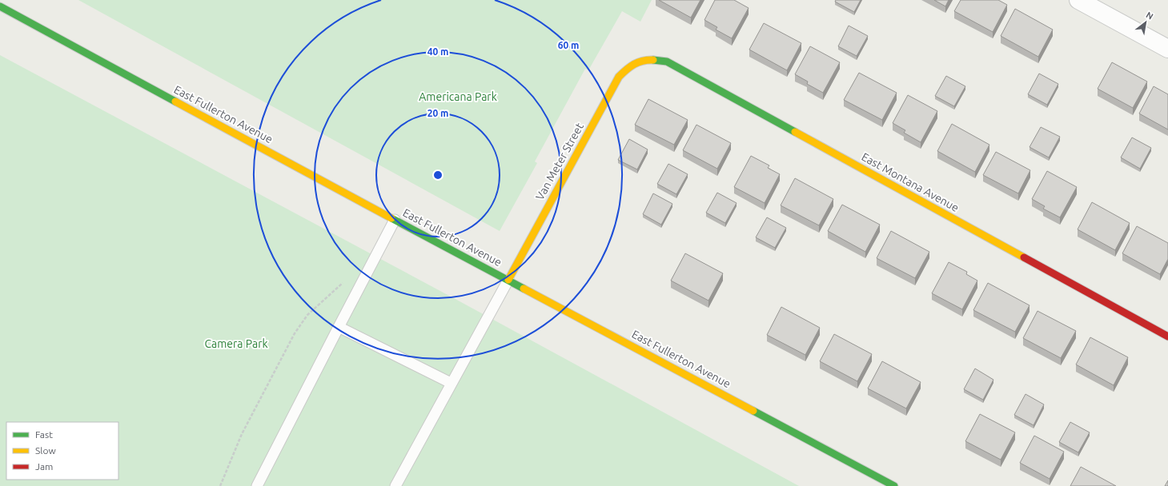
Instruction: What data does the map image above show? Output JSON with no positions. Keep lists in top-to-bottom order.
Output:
{
  "streets": {
    "street": ["East Fullerton Avenue", "Van Meter Street", "East Montana Avenue"]
  },
  "crossings": [
    ["East Fullerton Avenue", "Van Meter Street"],
    ["Van Meter Street", "East Montana Avenue"]
  ],
  "parks": ["Americana Park", "Camera Park"],
  "legend": ["Fast", "Slow", "Jam"],
  "north": "top right",
  "rings": ["60 m", "40 m", "20 m"]
}
